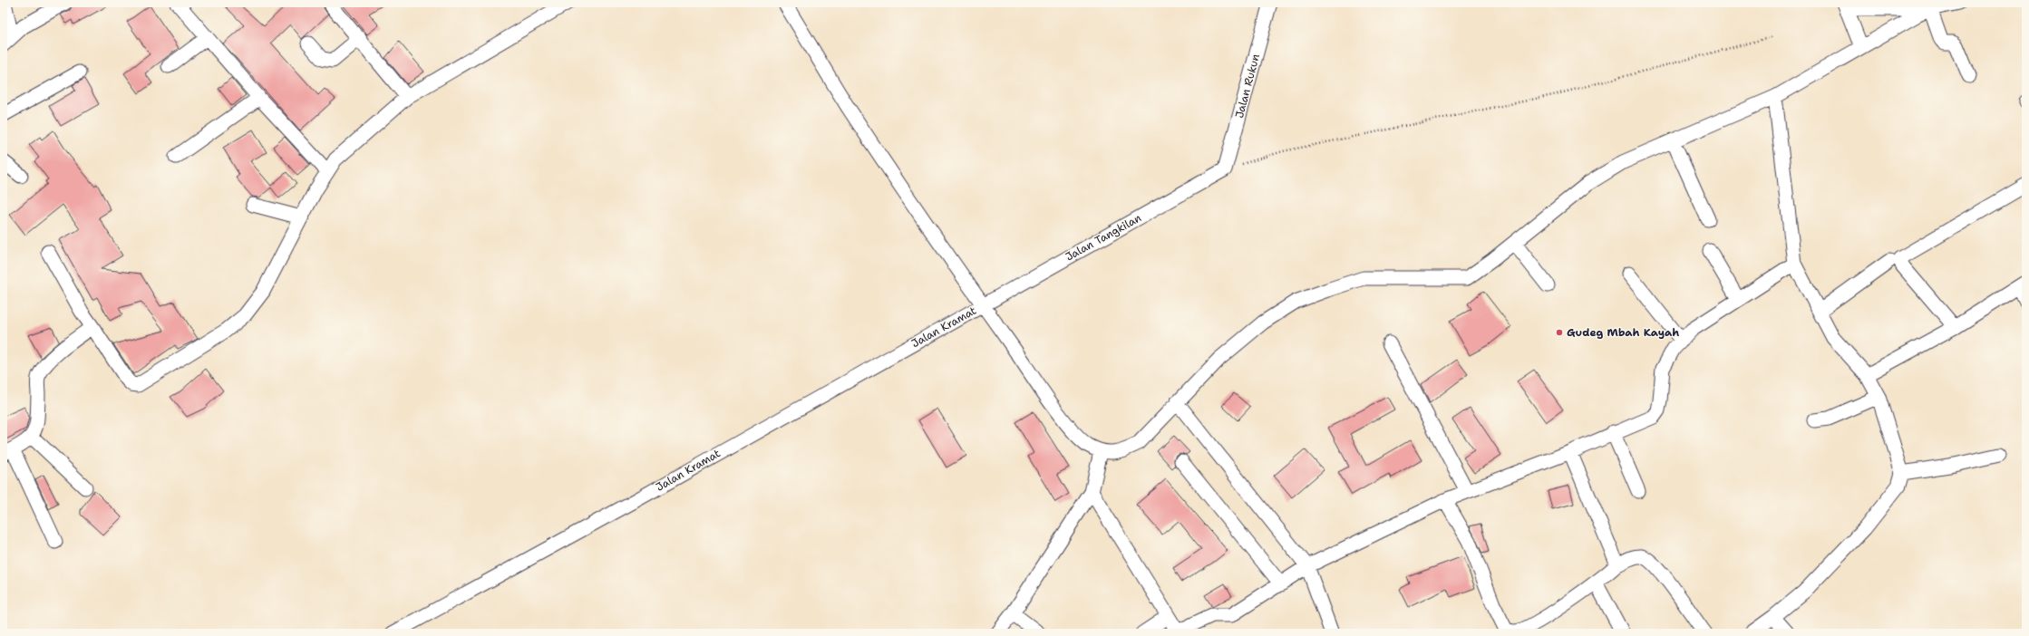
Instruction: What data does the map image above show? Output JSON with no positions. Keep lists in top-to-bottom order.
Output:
{
  "streets": {
    "street": ["Jalan Rukun", "Jalan Tangkilan", "Jalan Kramat"]
  },
  "crossings": [
    ["Jalan Rukun", "Jalan Tangkilan"],
    ["Jalan Tangkilan", "Jalan Kramat"]
  ],
  "places": ["Gudeg Mbah Kayah"]
}
